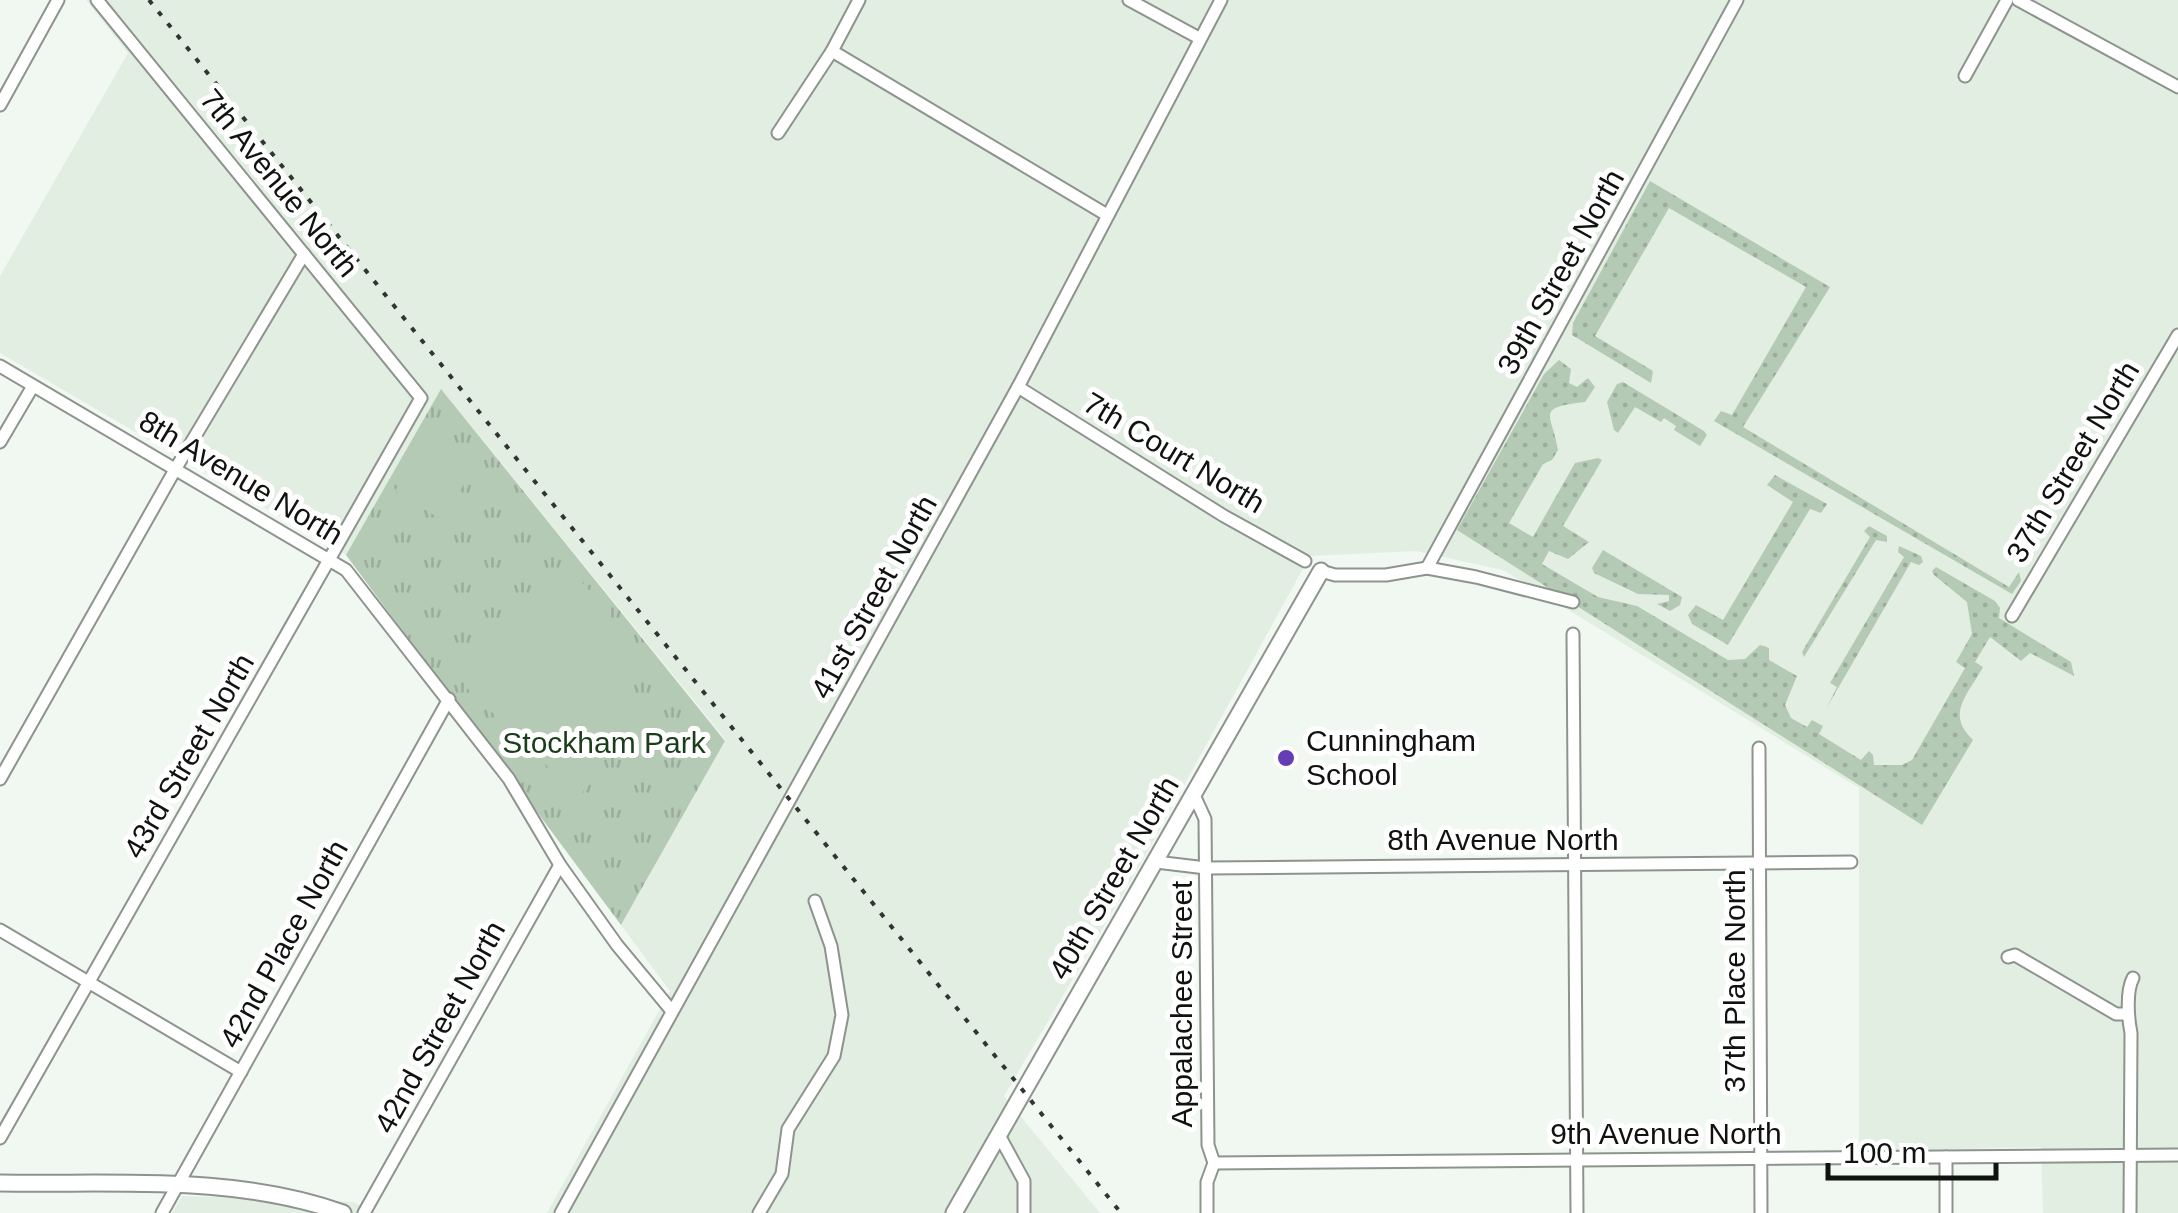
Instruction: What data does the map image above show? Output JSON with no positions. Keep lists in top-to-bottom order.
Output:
{
  "streets": {
    "street": [
      "7th Avenue North",
      "39th Street North",
      "7th Court North",
      "37th Street North",
      "8th Avenue North",
      "41st Street North",
      "43rd Street North",
      "40th Street North",
      "42nd Place North",
      "37th Place North",
      "Appalachee Street",
      "42nd Street North",
      "9th Avenue North"
    ]
  },
  "crossings": [
    ["7th Avenue North", "43rd Street North"],
    ["7th Court North", "41st Street North"],
    ["8th Avenue North", "41st Street North"],
    ["8th Avenue North", "43rd Street North"],
    ["8th Avenue North", "40th Street North"],
    ["8th Avenue North", "42nd Place North"],
    ["8th Avenue North", "37th Place North"],
    ["8th Avenue North", "Appalachee Street"],
    ["8th Avenue North", "42nd Street North"],
    ["40th Street North", "Appalachee Street"],
    ["37th Place North", "9th Avenue North"],
    ["Appalachee Street", "9th Avenue North"]
  ],
  "parks": ["Stockham Park"],
  "places": ["Cunningham School"],
  "scale_bar": "100 m"
}
